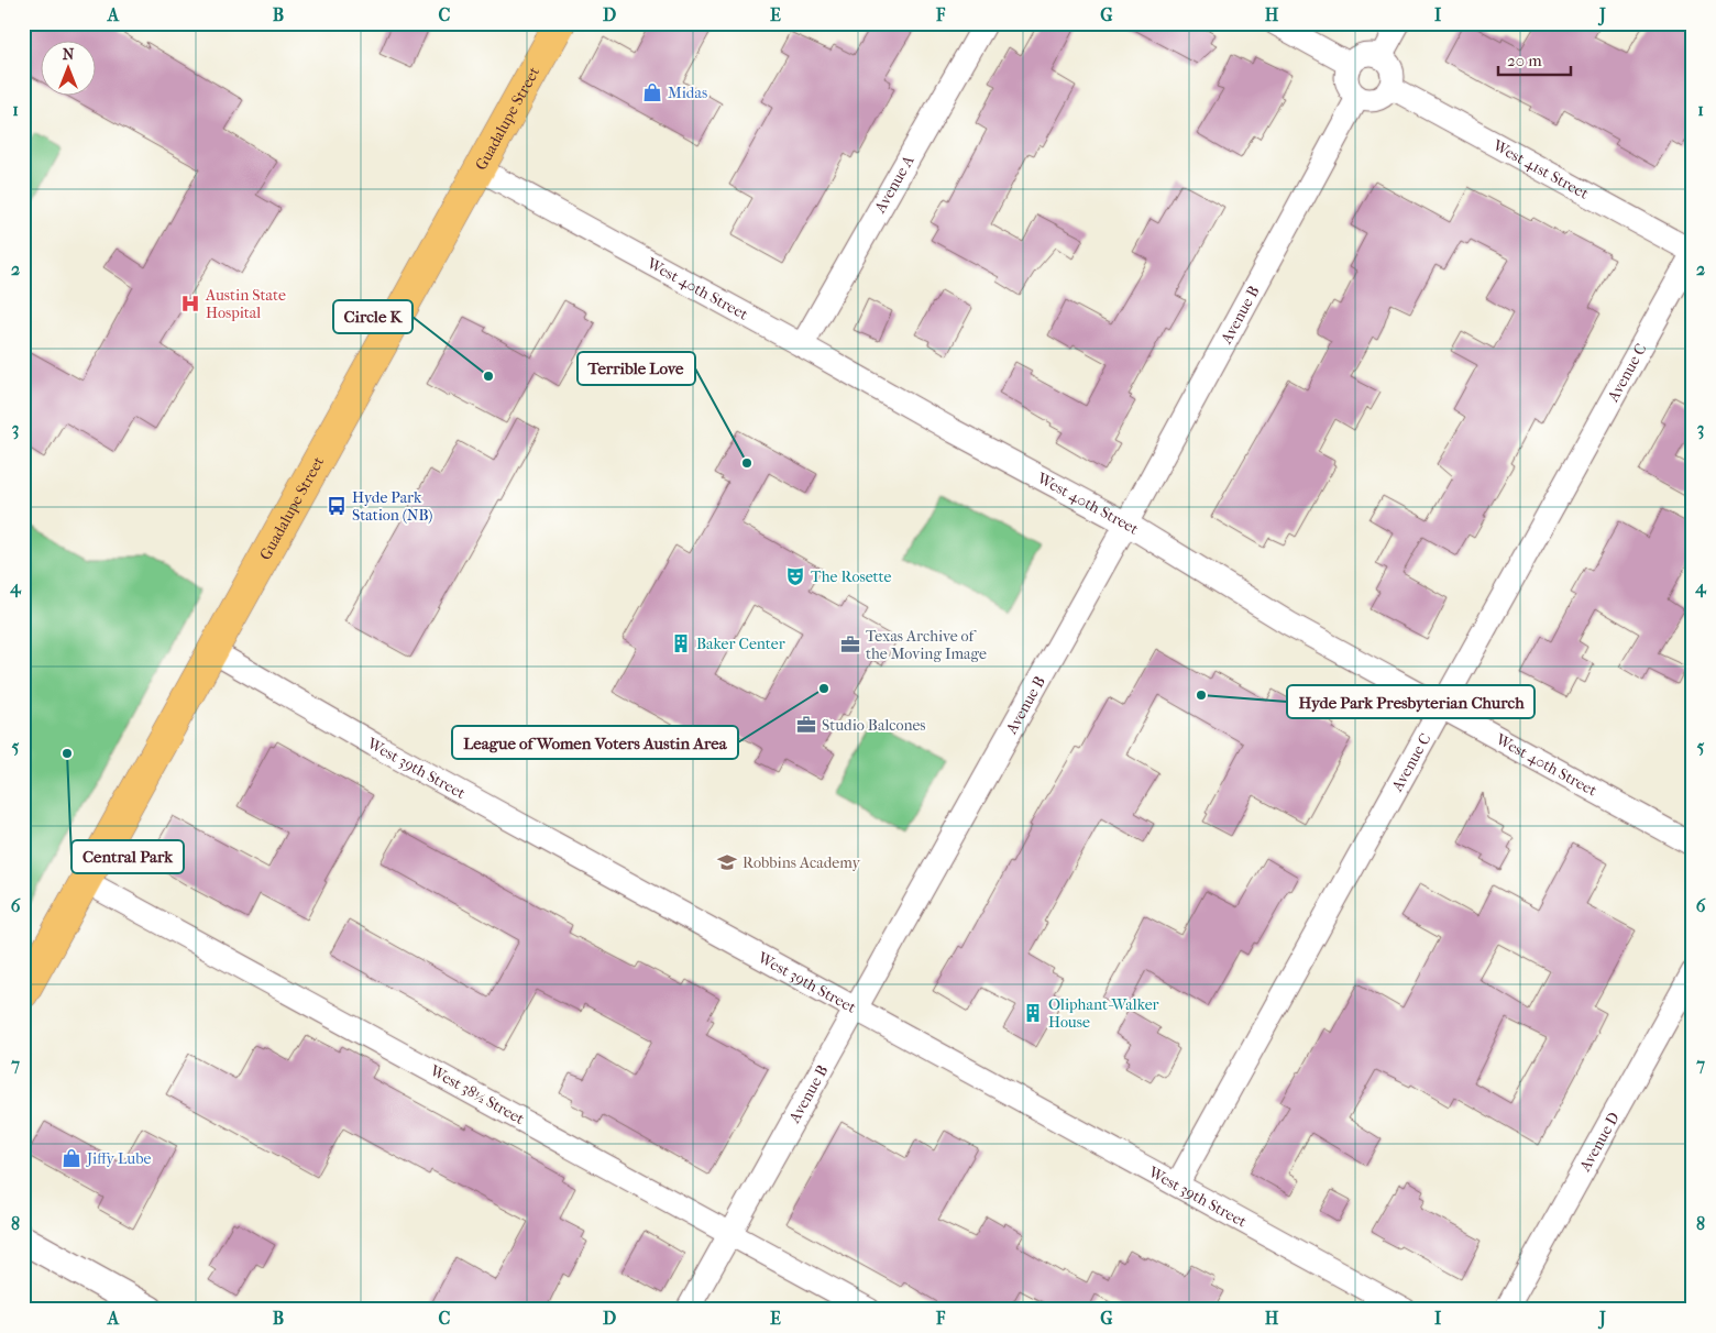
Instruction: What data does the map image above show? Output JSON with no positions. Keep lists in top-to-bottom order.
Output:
{
  "streets": {
    "main road": ["Guadalupe Street"],
    "street": [
      "West 41st Street",
      "Avenue A",
      "West 40th Street",
      "Avenue B",
      "Avenue C",
      "West 39th Street",
      "West 38½ Street",
      "Avenue D"
    ]
  },
  "crossings": [
    ["Guadalupe Street", "West 40th Street"],
    ["Guadalupe Street", "West 39th Street"],
    ["Guadalupe Street", "West 38½ Street"],
    ["West 41st Street", "Avenue B"],
    ["West 41st Street", "Avenue C"],
    ["Avenue A", "West 40th Street"],
    ["West 40th Street", "Avenue B"],
    ["West 40th Street", "Avenue C"],
    ["Avenue B", "West 39th Street"],
    ["Avenue B", "West 38½ Street"],
    ["Avenue C", "West 39th Street"]
  ],
  "places": {
    "shop": ["Midas", "Jiffy Lube"],
    "hospital": ["Austin State Hospital"],
    "other": [
      "Circle K",
      "Terrible Love",
      "League of Women Voters Austin Area",
      "Hyde Park Presbyterian Church",
      "Central Park"
    ],
    "bus stop": ["Hyde Park Station (NB)"],
    "theatre": ["The Rosette"],
    "building": ["Baker Center", "Oliphant-Walker House"],
    "office": ["Texas Archive of the Moving Image", "Studio Balcones"],
    "school or university": ["Robbins Academy"]
  },
  "scale_bar": "20 m",
  "north": "top",
  "grid": {
    "columns": [
      "A",
      "B",
      "C",
      "D",
      "E",
      "F",
      "G",
      "H",
      "I",
      "J"
    ],
    "rows": [
      "1",
      "2",
      "3",
      "4",
      "5",
      "6",
      "7",
      "8"
    ]
  }
}
